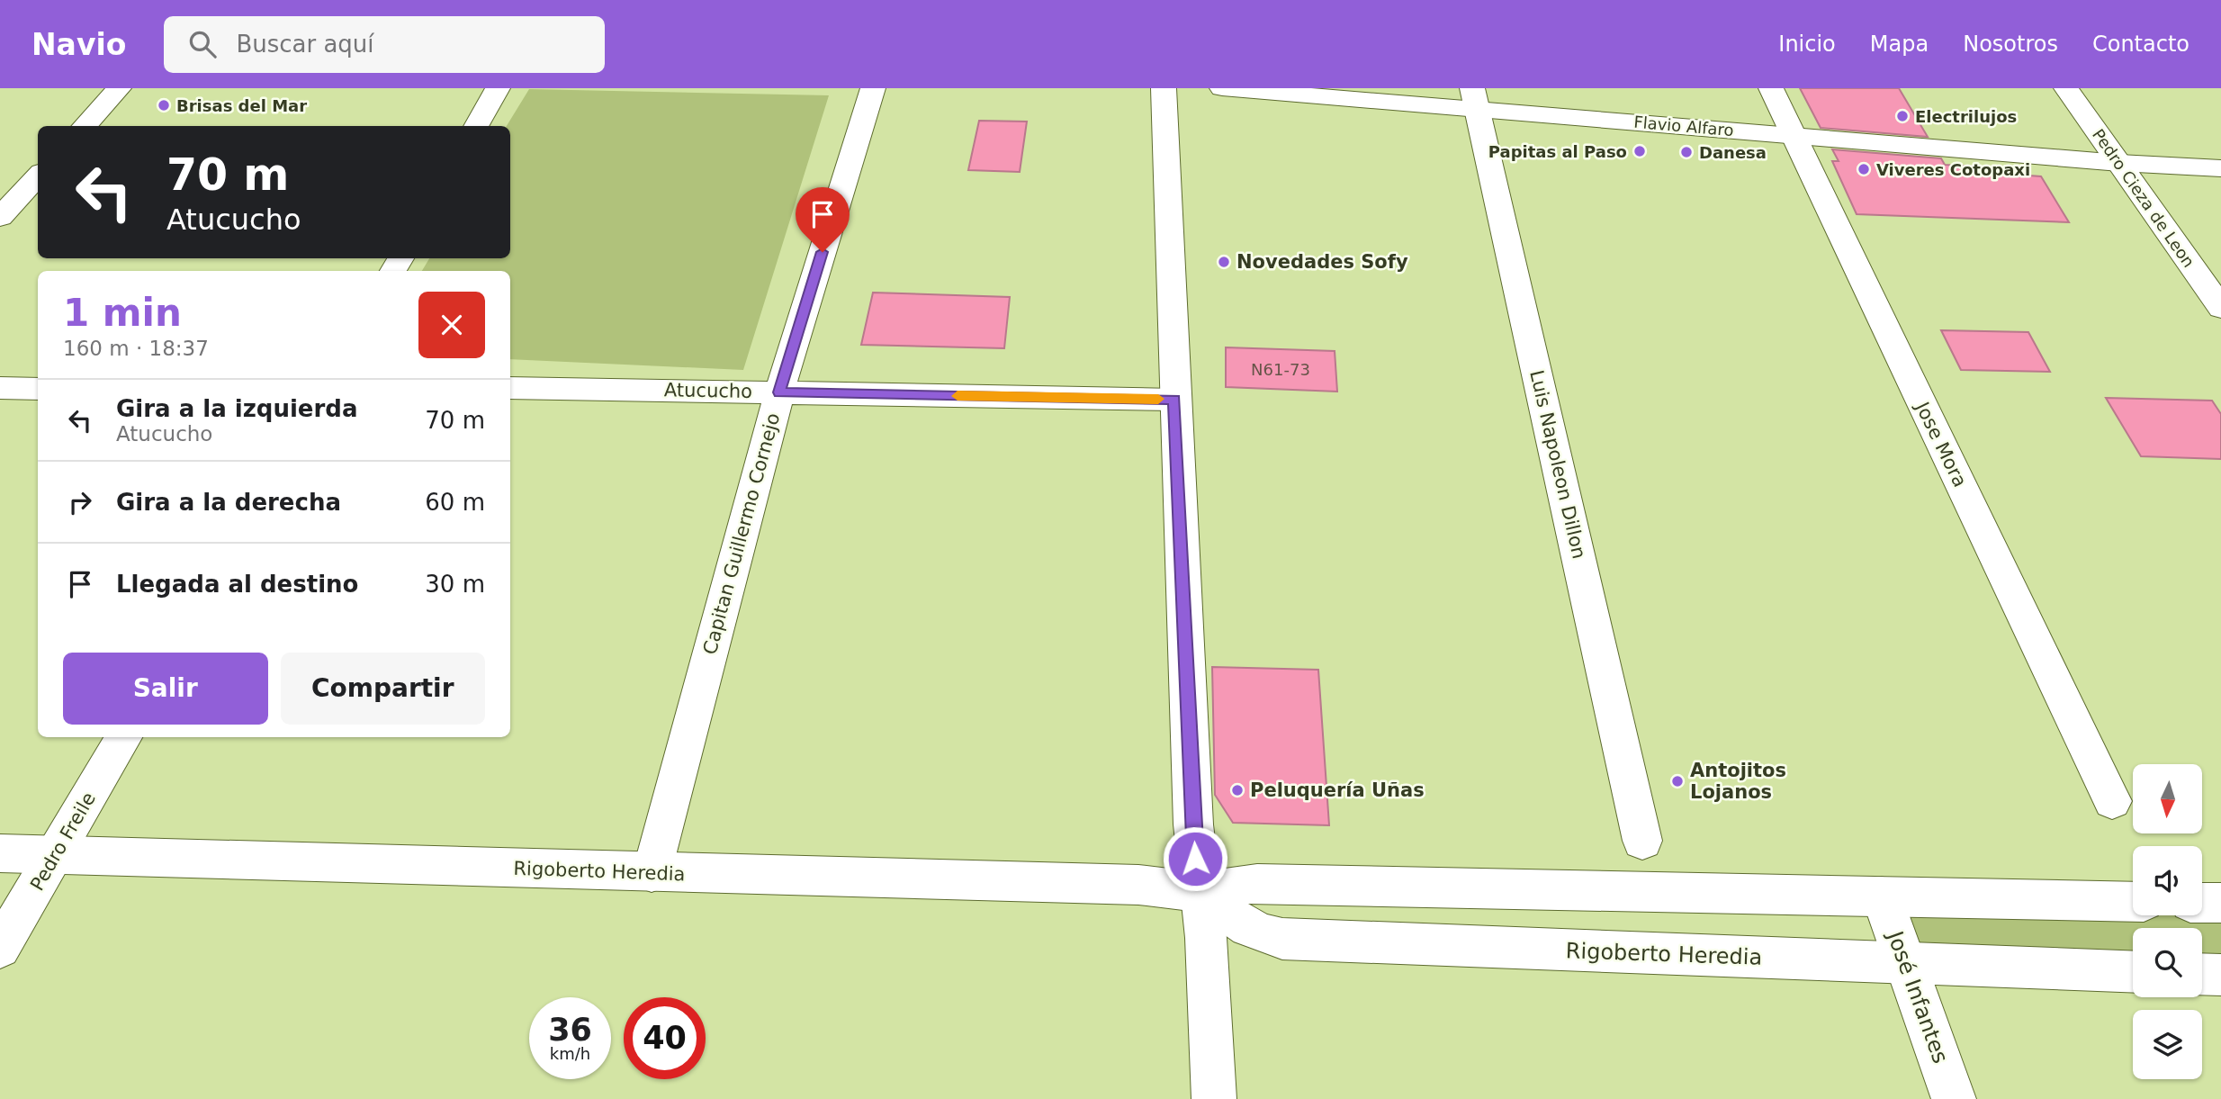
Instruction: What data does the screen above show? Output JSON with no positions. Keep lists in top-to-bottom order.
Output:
{
  "streets": {
    "street": [
      "Flavio Alfaro",
      "Pedro Cieza de Leon",
      "Atucucho",
      "Jose Mora",
      "Luis Napoleon Dillon",
      "Capitan Guillermo Cornejo",
      "Pedro Freile",
      "Rigoberto Heredia",
      "José Infantes"
    ]
  },
  "crossings": [
    ["Flavio Alfaro", "Pedro Cieza de Leon"],
    ["Flavio Alfaro", "Jose Mora"],
    ["Flavio Alfaro", "Luis Napoleon Dillon"],
    ["Atucucho", "Capitan Guillermo Cornejo"],
    ["Capitan Guillermo Cornejo", "Rigoberto Heredia"],
    ["Pedro Freile", "Rigoberto Heredia"],
    ["Rigoberto Heredia", "José Infantes"]
  ],
  "places": [
    "Brisas del Mar",
    "Electrilujos",
    "Papitas al Paso",
    "Danesa",
    "Viveres Cotopaxi",
    "Novedades Sofy",
    "Antojitos Lojanos",
    "Peluquería Uñas"
  ],
  "house_numbers": ["N61-73"],
  "north": "bottom",
  "page": {
    "header": "Navio",
    "search": "Buscar aquí",
    "nav": [
      "Inicio",
      "Mapa",
      "Nosotros",
      "Contacto"
    ],
    "turn": ["70 m", "Atucucho"],
    "heading": ["1 min", "160 m · 18:37"],
    "list": [
      {
        "name": "Gira a la izquierda",
        "note": "Atucucho",
        "value": "70 m"
      },
      {
        "name": "Gira a la derecha",
        "value": "60 m"
      },
      {
        "name": "Llegada al destino",
        "value": "30 m"
      }
    ],
    "buttons": ["Salir", "Compartir"],
    "speed": "36 km/h",
    "limit": "40"
  }
}
